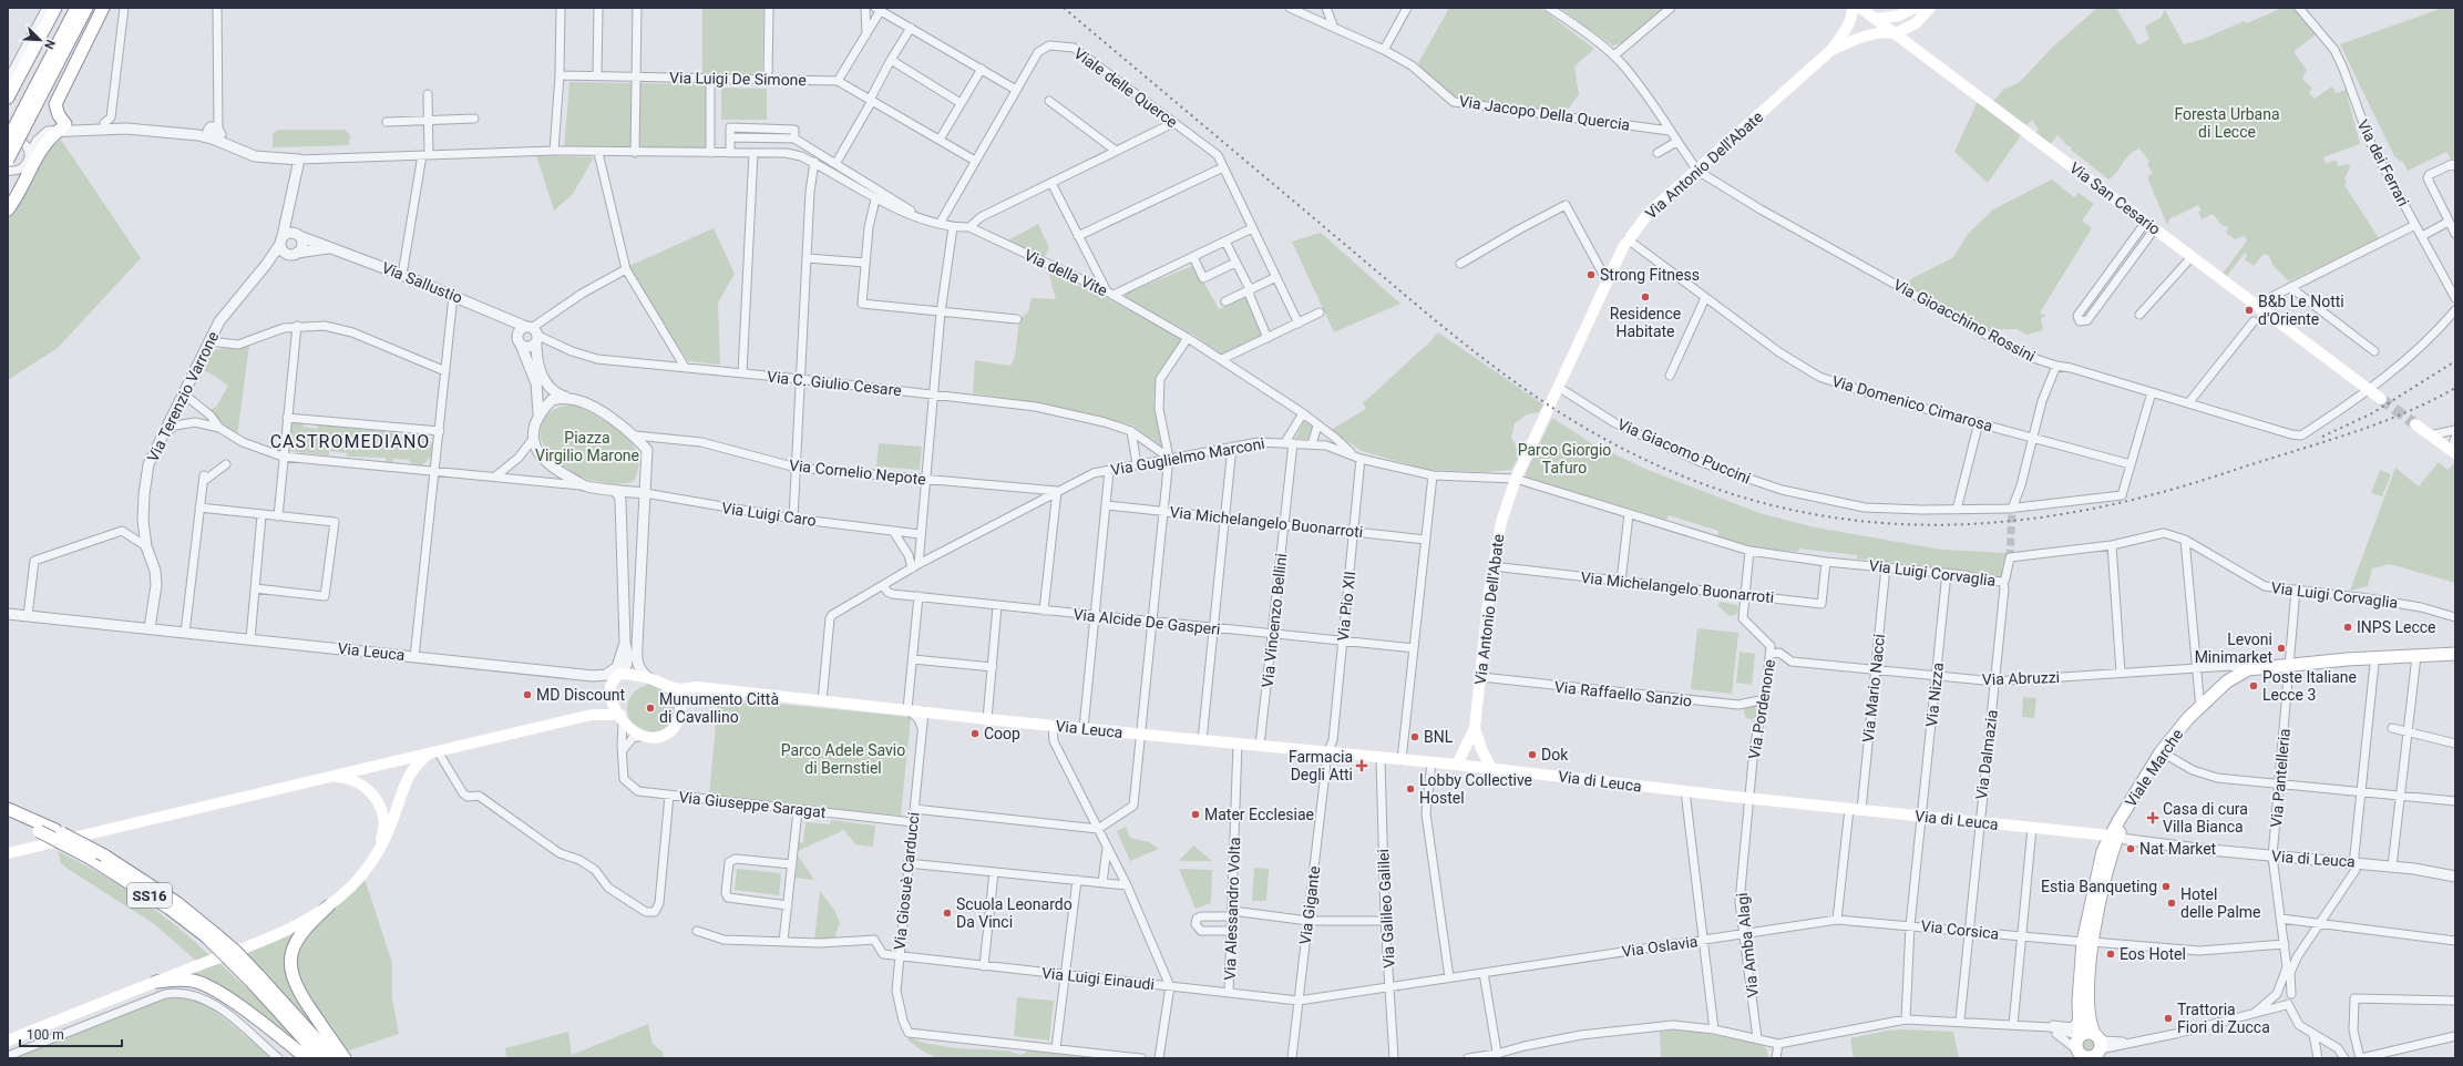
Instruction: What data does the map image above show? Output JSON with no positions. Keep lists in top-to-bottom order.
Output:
{
  "streets": {
    "main road": [
      "Via Antonio Dell'Abate",
      "Via San Cesario",
      "Via Leuca",
      "Viale Marche",
      "Via di Leuca",
      "SS16"
    ],
    "street": [
      "Via Luigi De Simone",
      "Viale delle Querce",
      "Via Jacopo Della Quercia",
      "Via dei Ferrari",
      "Via della Vite",
      "Via Sallustio",
      "Via Gioacchino Rossini",
      "Via C. Giulio Cesare",
      "Via Terenzio Varrone",
      "Via Domenico Cimarosa",
      "Via Giacomo Puccini",
      "Via Guglielmo Marconi",
      "Via Cornelio Nepote",
      "Via Luigi Caro",
      "Via Michelangelo Buonarroti",
      "Via Luigi Corvaglia",
      "Via Pio XII",
      "Via Vincenzo Bellini",
      "Via Alcide De Gasperi",
      "Via Abruzzi",
      "Via Mario Nacci",
      "Via Raffaello Sanzio",
      "Via Nizza",
      "Via Pordenone",
      "Via Dalmazia",
      "Via Pantelleria",
      "Via Giuseppe Saragat",
      "Via Giosuè Carducci",
      "Via Gigante",
      "Via Alessandro Volta",
      "Via Galileo Galilei",
      "Via Corsica",
      "Via Amba Alagi",
      "Via Oslavia",
      "Via Luigi Einaudi"
    ]
  },
  "crossings": [
    ["Via Luigi De Simone", "Viale delle Querce"],
    ["Viale delle Querce", "Via della Vite"],
    ["Via Antonio Dell'Abate", "Via San Cesario"],
    ["Via Antonio Dell'Abate", "Via Gioacchino Rossini"],
    ["Via Antonio Dell'Abate", "Via Domenico Cimarosa"],
    ["Via Antonio Dell'Abate", "Via Giacomo Puccini"],
    ["Via Antonio Dell'Abate", "Via Guglielmo Marconi"],
    ["Via Antonio Dell'Abate", "Via Michelangelo Buonarroti"],
    ["Via Antonio Dell'Abate", "Via Luigi Corvaglia"],
    ["Via Antonio Dell'Abate", "Via Leuca"],
    ["Via Antonio Dell'Abate", "Via Raffaello Sanzio"],
    ["Via Antonio Dell'Abate", "Via di Leuca"],
    ["Via San Cesario", "Via Gioacchino Rossini"],
    ["Via della Vite", "Via Guglielmo Marconi"],
    ["Via Sallustio", "Via C. Giulio Cesare"],
    ["Via Sallustio", "Via Terenzio Varrone"],
    ["Via C. Giulio Cesare", "Via Guglielmo Marconi"],
    ["Via Terenzio Varrone", "Via Leuca"],
    ["Via Domenico Cimarosa", "Via Giacomo Puccini"],
    ["Via Guglielmo Marconi", "Via Cornelio Nepote"],
    ["Via Guglielmo Marconi", "Via Luigi Corvaglia"],
    ["Via Guglielmo Marconi", "Via Pio XII"],
    ["Via Guglielmo Marconi", "Via Vincenzo Bellini"],
    ["Via Guglielmo Marconi", "Via Alcide De Gasperi"],
    ["Via Guglielmo Marconi", "Via Leuca"],
    ["Via Michelangelo Buonarroti", "Via Luigi Corvaglia"],
    ["Via Michelangelo Buonarroti", "Via Pio XII"],
    ["Via Michelangelo Buonarroti", "Via Vincenzo Bellini"],
    ["Via Michelangelo Buonarroti", "Via Pordenone"],
    ["Via Luigi Corvaglia", "Via Mario Nacci"],
    ["Via Luigi Corvaglia", "Via Nizza"],
    ["Via Luigi Corvaglia", "Via Pordenone"],
    ["Via Luigi Corvaglia", "Via Dalmazia"],
    ["Via Luigi Corvaglia", "Via Pantelleria"],
    ["Via Pio XII", "Via Alcide De Gasperi"],
    ["Via Pio XII", "Via Leuca"],
    ["Via Pio XII", "Via Gigante"],
    ["Via Vincenzo Bellini", "Via Alcide De Gasperi"],
    ["Via Vincenzo Bellini", "Via Leuca"],
    ["Via Leuca", "Via di Leuca"],
    ["Via Leuca", "Via Giuseppe Saragat"],
    ["Via Leuca", "Via Giosuè Carducci"],
    ["Via Leuca", "Via Gigante"],
    ["Via Leuca", "Via Alessandro Volta"],
    ["Via Leuca", "Via Galileo Galilei"],
    ["Via Abruzzi", "Via Mario Nacci"],
    ["Via Abruzzi", "Via Nizza"],
    ["Via Abruzzi", "Via Pordenone"],
    ["Via Abruzzi", "Via Dalmazia"],
    ["Via Abruzzi", "Viale Marche"],
    ["Via Mario Nacci", "Via di Leuca"],
    ["Via Raffaello Sanzio", "Via Pordenone"],
    ["Via Nizza", "Via di Leuca"],
    ["Via Nizza", "Via Corsica"],
    ["Via Pordenone", "Via di Leuca"],
    ["Via Pordenone", "Via Amba Alagi"],
    ["Via Dalmazia", "Via di Leuca"],
    ["Via Dalmazia", "Via Corsica"],
    ["Viale Marche", "Via Pantelleria"],
    ["Viale Marche", "Via di Leuca"],
    ["Via Pantelleria", "Via di Leuca"],
    ["Via Pantelleria", "Via Corsica"],
    ["Via di Leuca", "Via Amba Alagi"],
    ["Via Giuseppe Saragat", "Via Giosuè Carducci"],
    ["Via Giosuè Carducci", "Via Luigi Einaudi"],
    ["Via Gigante", "Via Luigi Einaudi"],
    ["Via Alessandro Volta", "Via Luigi Einaudi"],
    ["Via Galileo Galilei", "Via Oslavia"],
    ["Via Galileo Galilei", "Via Luigi Einaudi"],
    ["Via Corsica", "Via Oslavia"],
    ["Via Amba Alagi", "Via Oslavia"],
    ["Via Oslavia", "Via Luigi Einaudi"]
  ],
  "districts": ["CASTROMEDIANO"],
  "parks": [
    "Foresta Urbana di Lecce",
    "Piazza Virgilio Marone",
    "Parco Giorgio Tafuro",
    "Parco Adele Savio di Bernstiel"
  ],
  "places": {
    "other": [
      "Strong Fitness",
      "Residence Habitate",
      "B&b Le Notti d'Oriente",
      "INPS Lecce",
      "Levoni Minimarket",
      "Poste Italiane Lecce 3",
      "MD Discount",
      "Munumento Città di Cavallino",
      "Coop",
      "BNL",
      "Dok",
      "Lobby Collective Hostel",
      "Mater Ecclesiae",
      "Nat Market",
      "Estia Banqueting",
      "Hotel delle Palme",
      "Scuola Leonardo Da Vinci",
      "Eos Hotel",
      "Trattoria Fiori di Zucca"
    ],
    "health": ["Farmacia Degli Atti", "Casa di cura Villa Bianca"]
  },
  "scale_bar": "100 m",
  "north": "bottom right"
}
